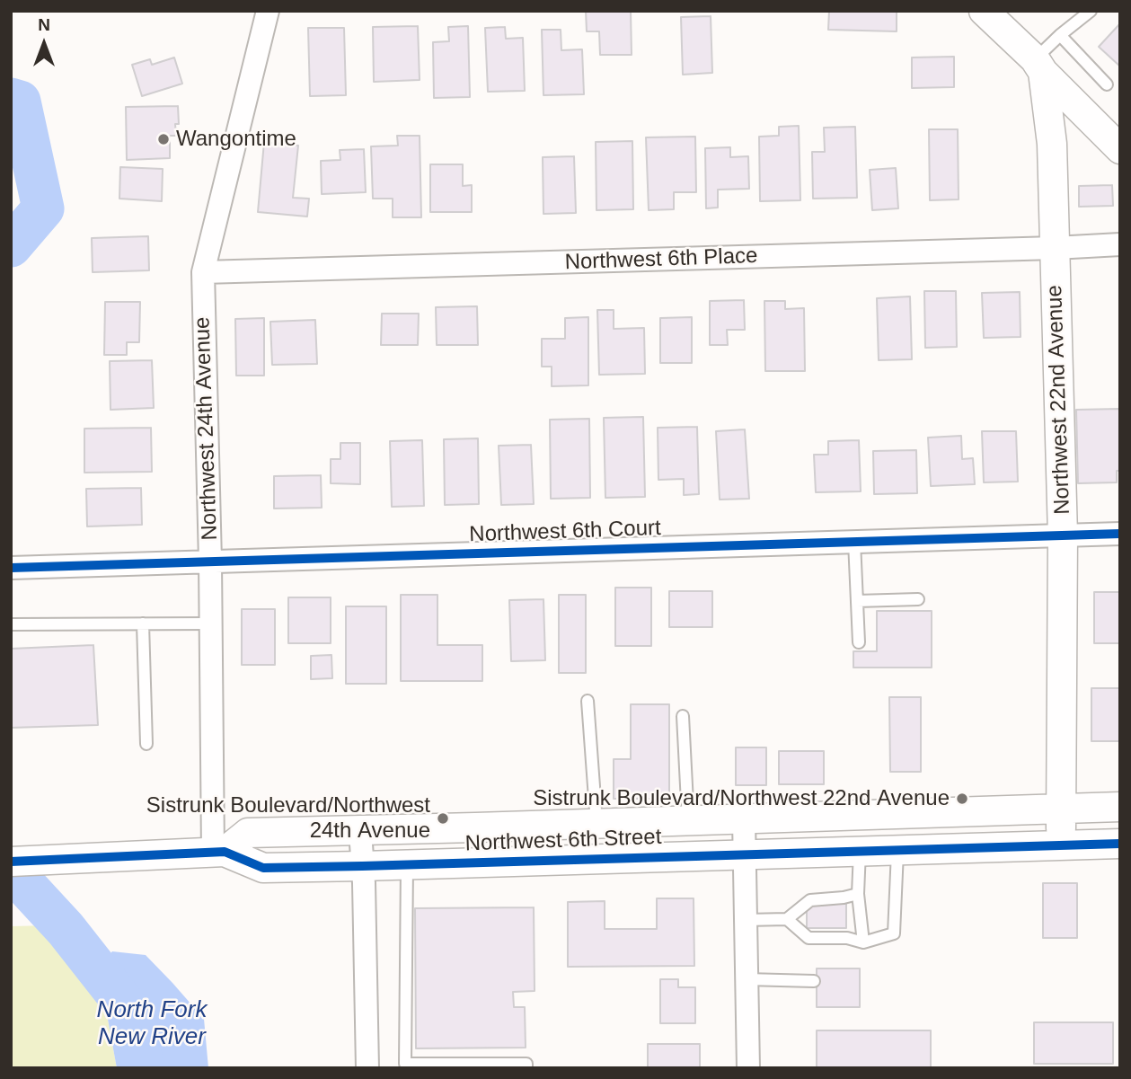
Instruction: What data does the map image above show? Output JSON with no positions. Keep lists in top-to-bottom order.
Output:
{
  "streets": {
    "street": [
      "Northwest 6th Place",
      "Northwest 22nd Avenue",
      "Northwest 24th Avenue",
      "Northwest 6th Court",
      "Northwest 6th Street"
    ]
  },
  "crossings": [
    ["Northwest 6th Place", "Northwest 22nd Avenue"],
    ["Northwest 6th Place", "Northwest 24th Avenue"],
    ["Northwest 22nd Avenue", "Northwest 6th Court"],
    ["Northwest 22nd Avenue", "Northwest 6th Street"],
    ["Northwest 24th Avenue", "Northwest 6th Court"],
    ["Northwest 24th Avenue", "Northwest 6th Street"]
  ],
  "water": ["North Fork New River"],
  "places": ["Wangontime", "Sistrunk Boulevard/Northwest 22nd Avenue", "Sistrunk Boulevard/Northwest 24th Avenue"],
  "north": "top"
}
